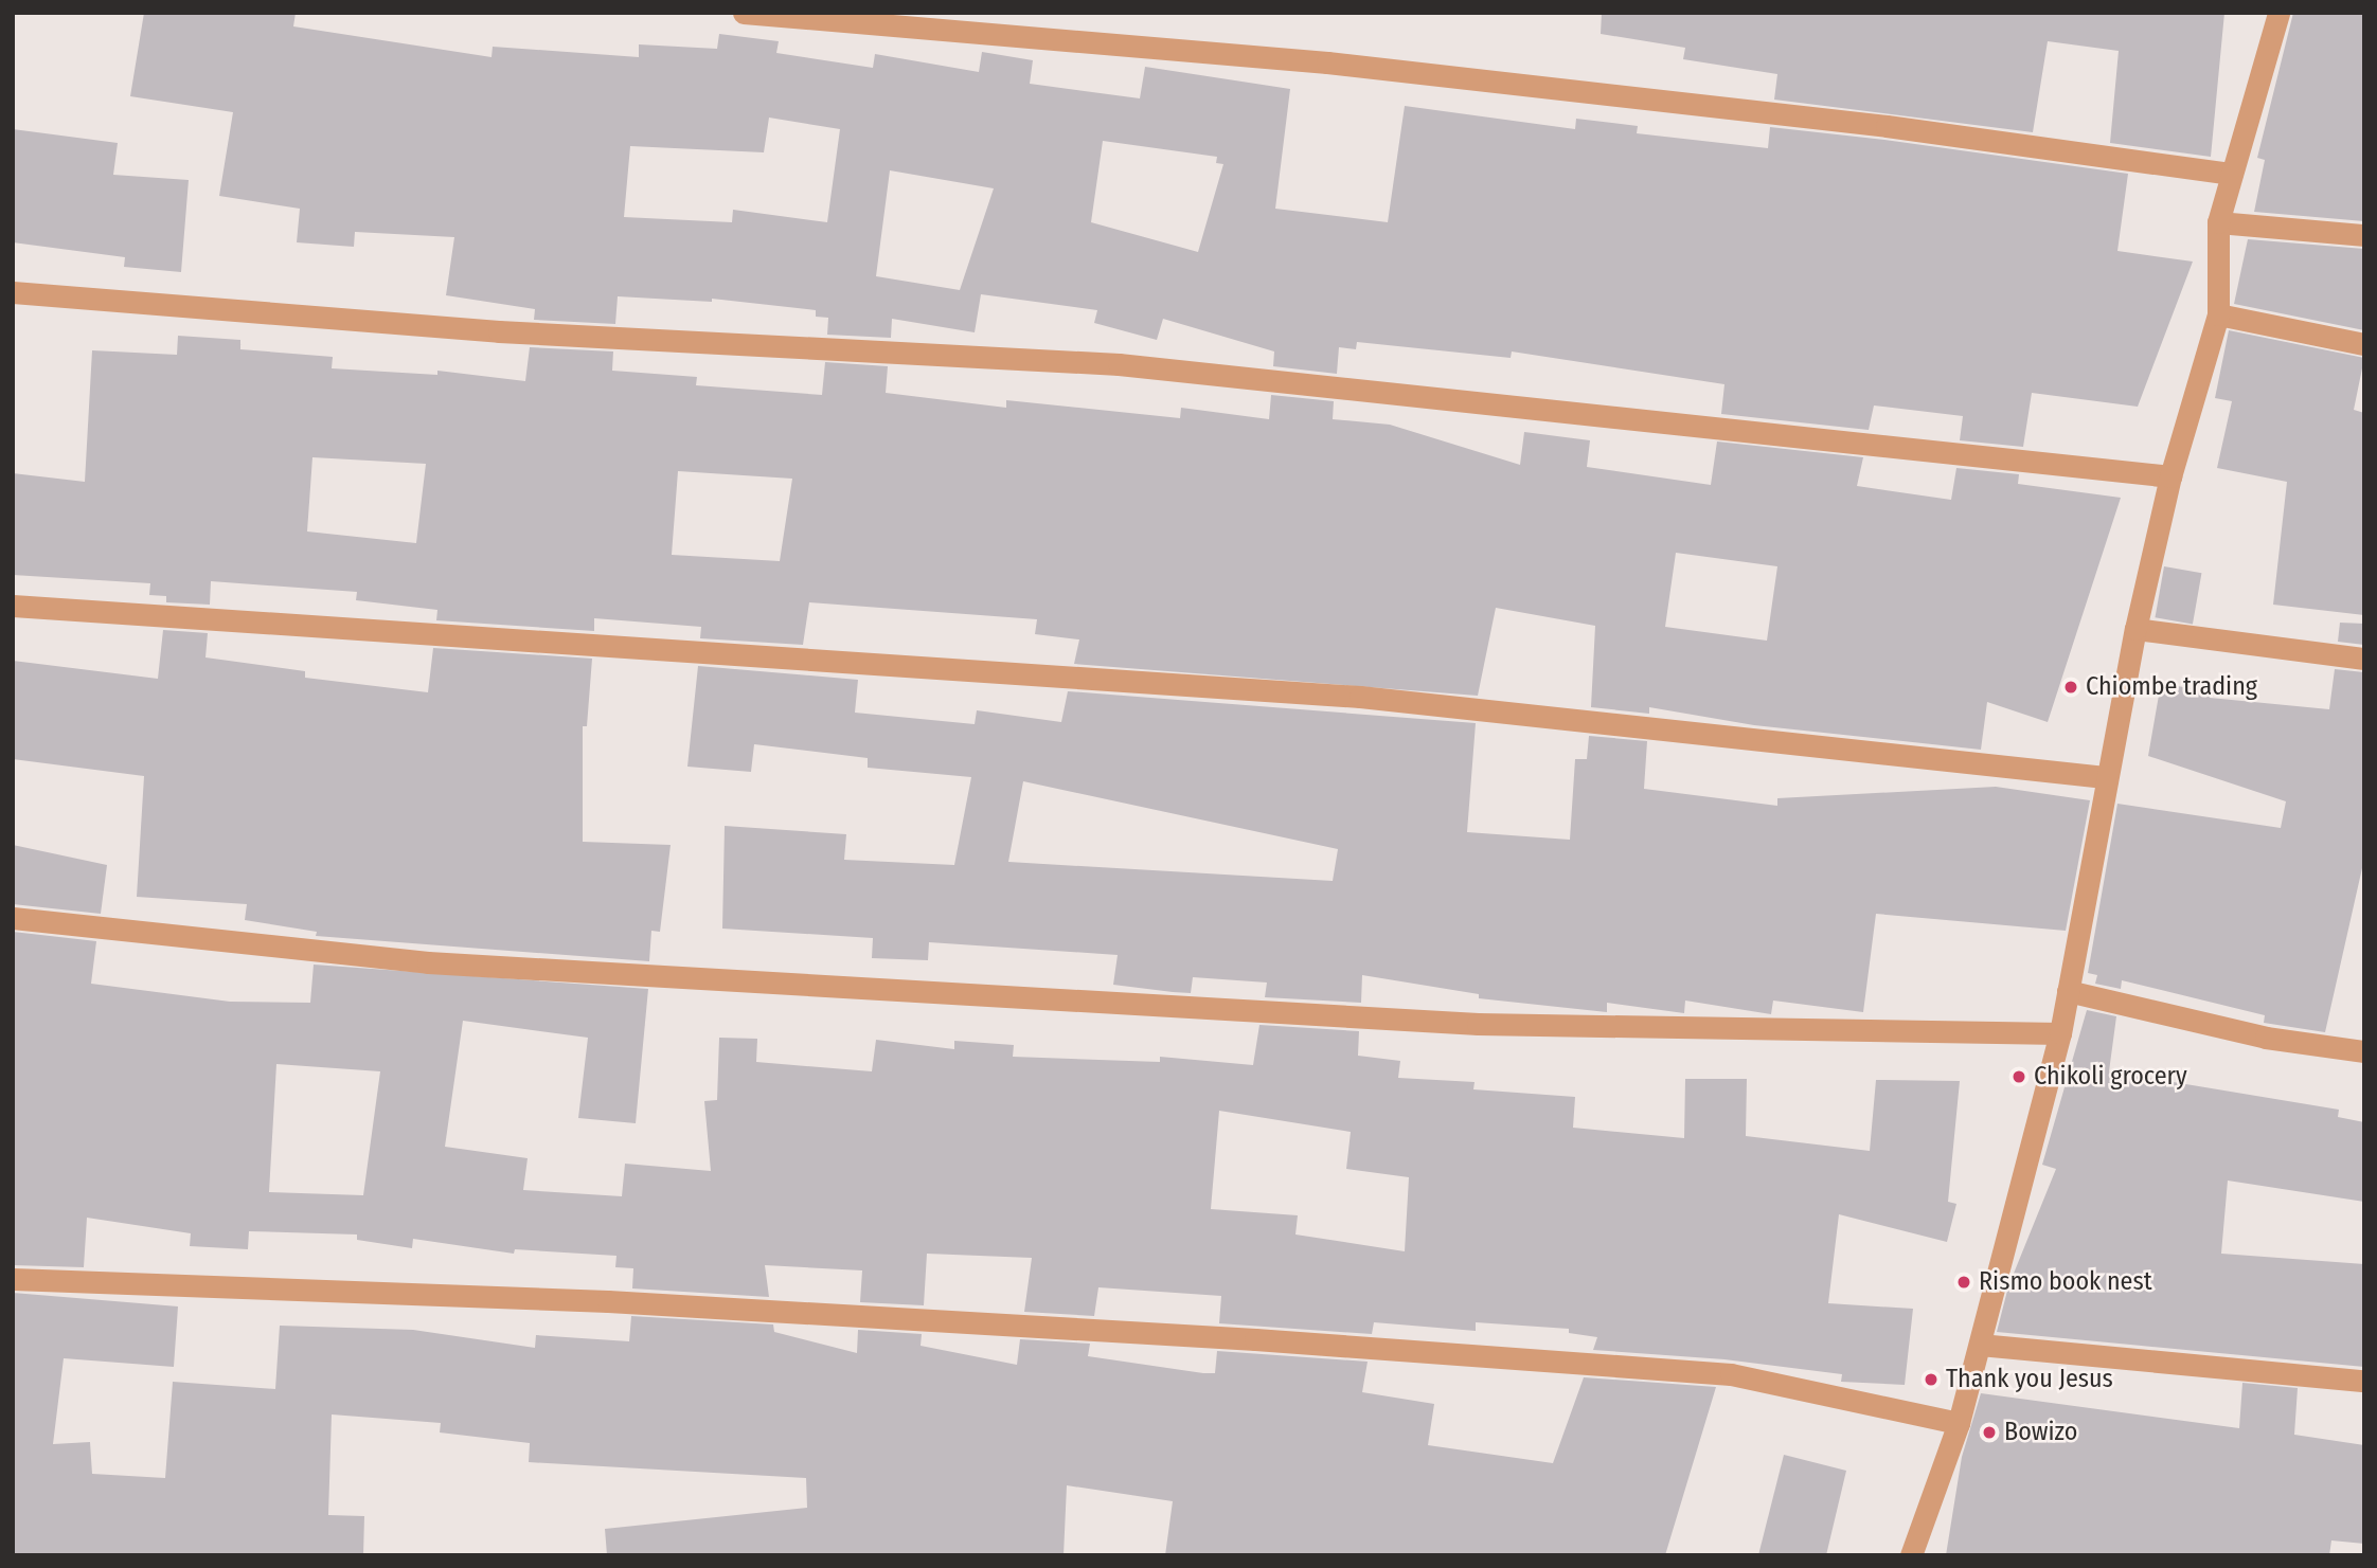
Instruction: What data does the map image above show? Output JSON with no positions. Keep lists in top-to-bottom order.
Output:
{
  "places": [
    "Chiombe trading",
    "Chikoli grocery",
    "Rismo book nest",
    "Thank you Jesus",
    "Bowizo"
  ]
}
